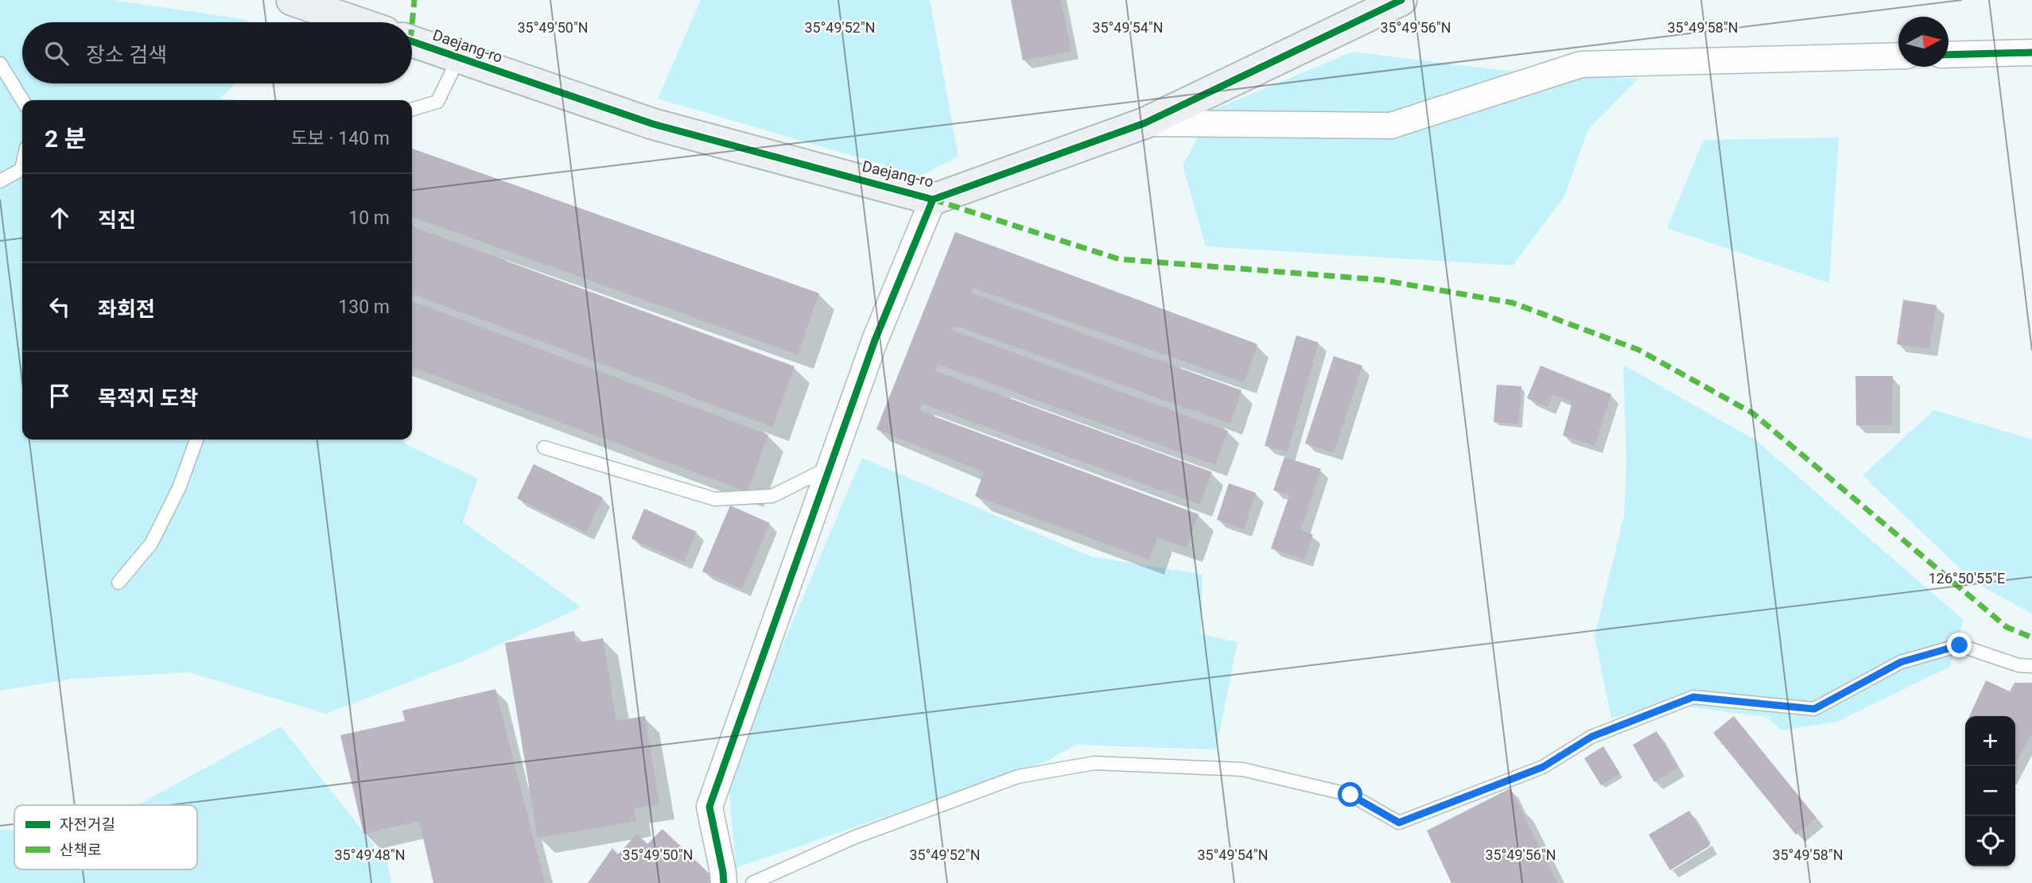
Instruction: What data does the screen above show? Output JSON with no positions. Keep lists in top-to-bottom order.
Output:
{
  "streets": {
    "street": ["Daejang-ro"]
  },
  "legend": ["자전거길", "산책로"],
  "north": "right",
  "page": {
    "search": "장소 검색",
    "heading": ["2 분", "도보 · 140 m"],
    "list": [
      ["직진", "10 m"],
      ["좌회전", "130 m"],
      "목적지 도착"
    ],
    "map_buttons": ["+", "−"]
  },
  "coordinates": [
    "35°49'50\"N",
    "35°49'52\"N",
    "35°49'54\"N",
    "35°49'56\"N",
    "35°49'58\"N",
    "126°50'55\"E",
    "35°49'48\"N"
  ]
}
